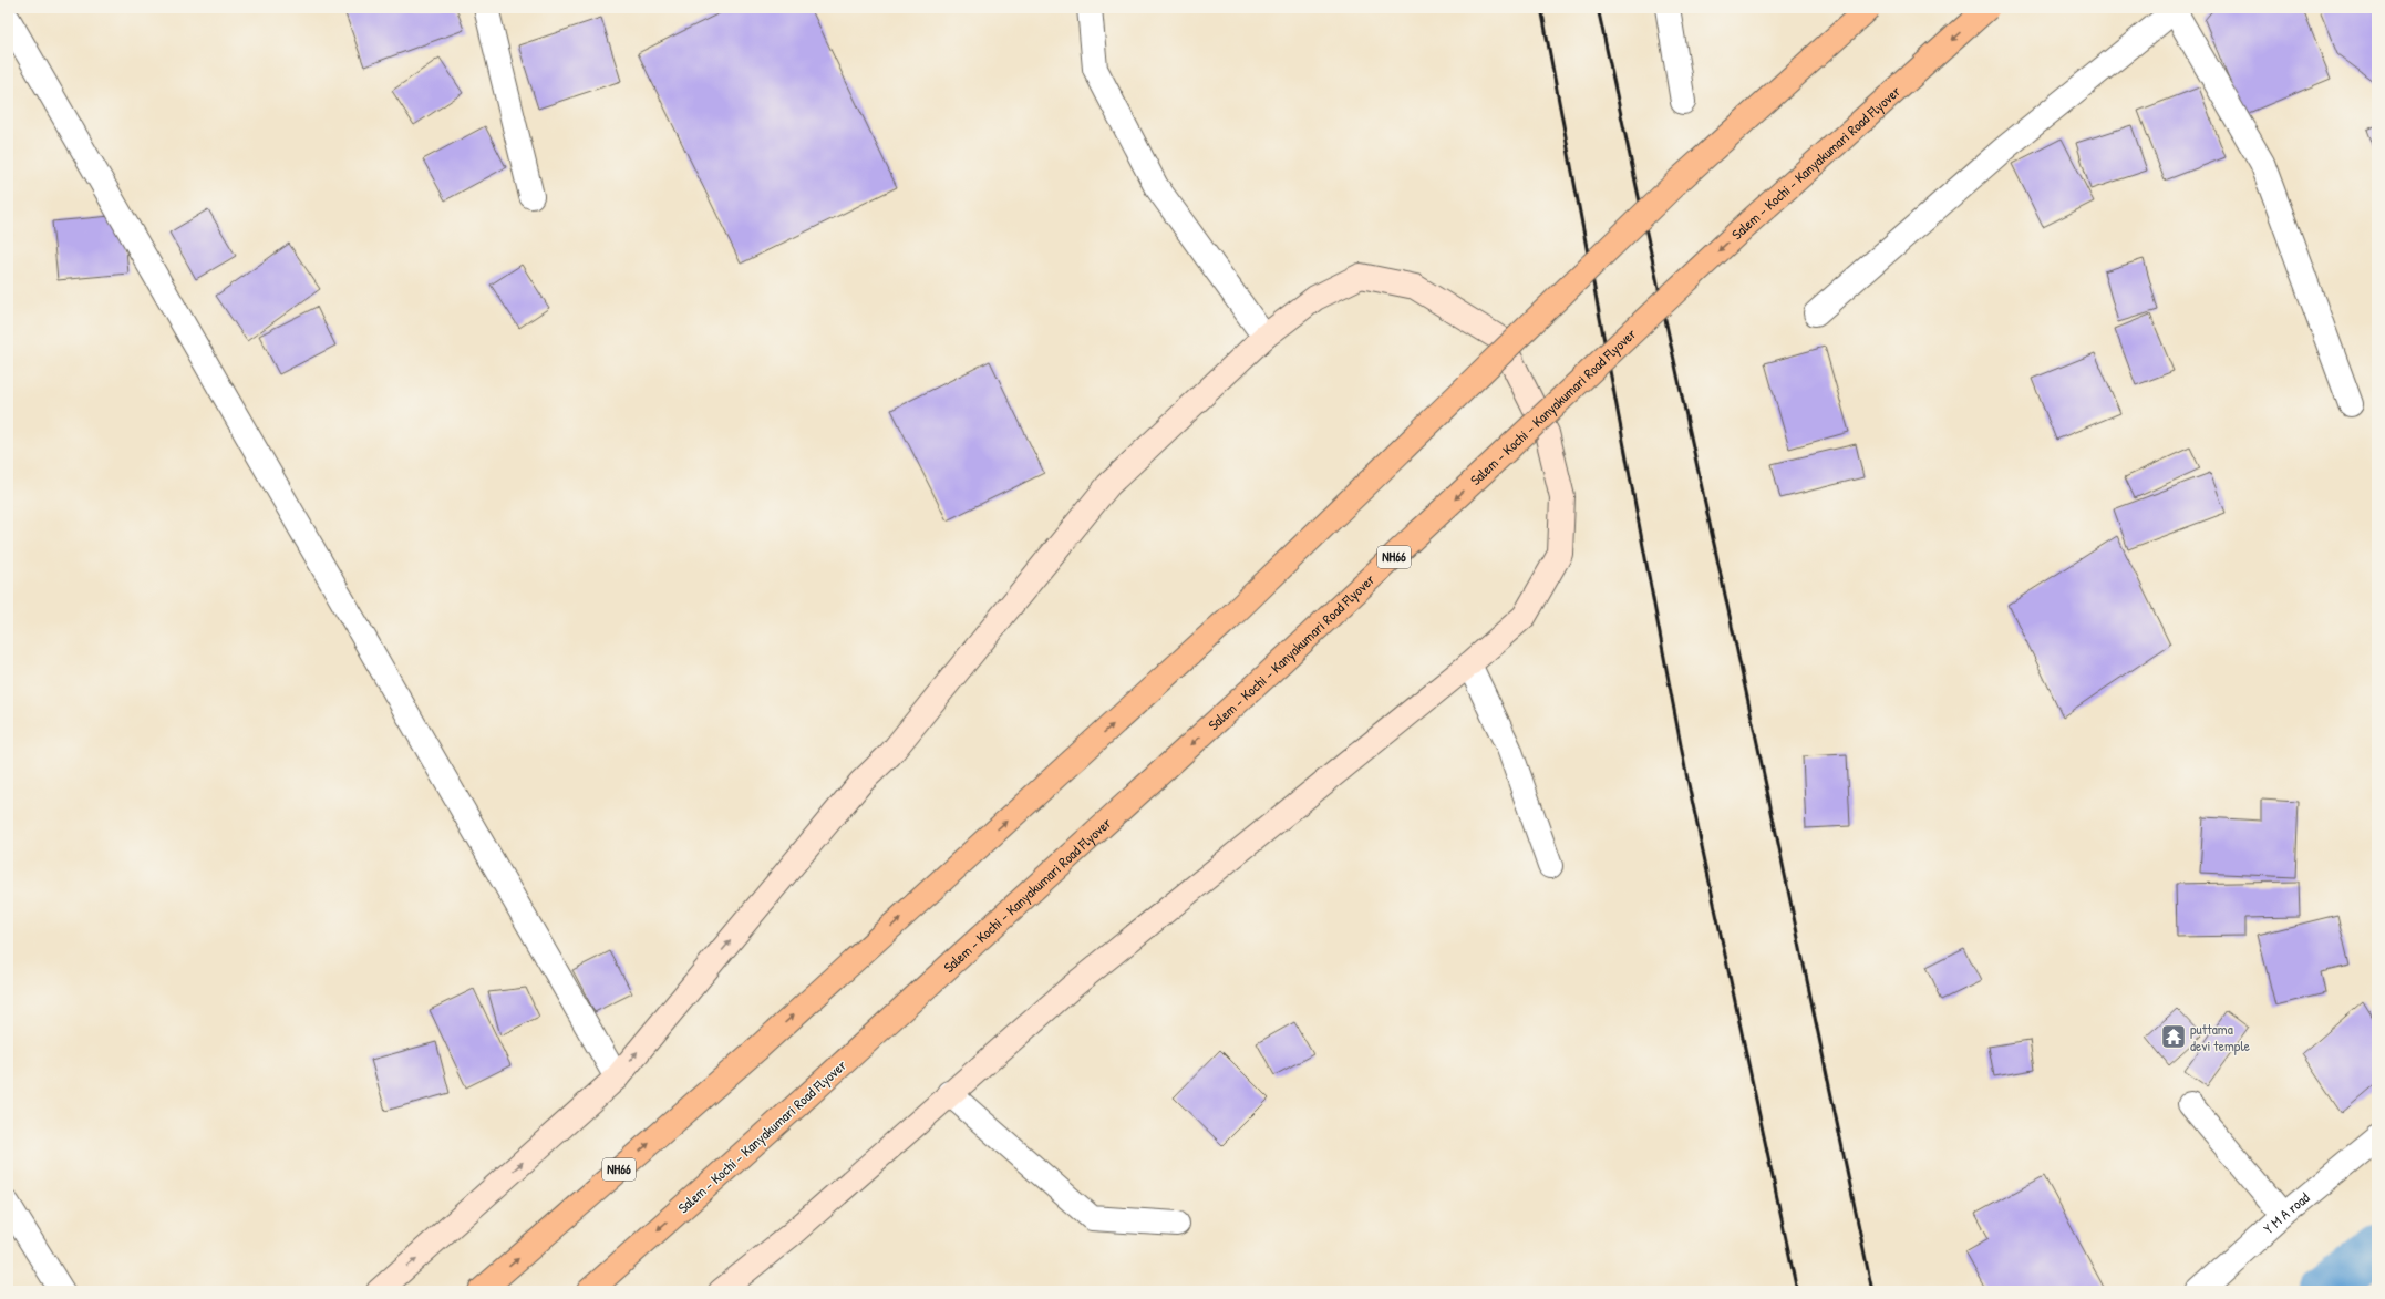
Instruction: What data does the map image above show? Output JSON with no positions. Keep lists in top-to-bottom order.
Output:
{
  "streets": {
    "highway": ["Salem - Kochi - Kanyakumari Road Flyover", "NH66"],
    "street": ["Y M A road"]
  },
  "places": {
    "temple": ["puttama devi temple"]
  }
}
